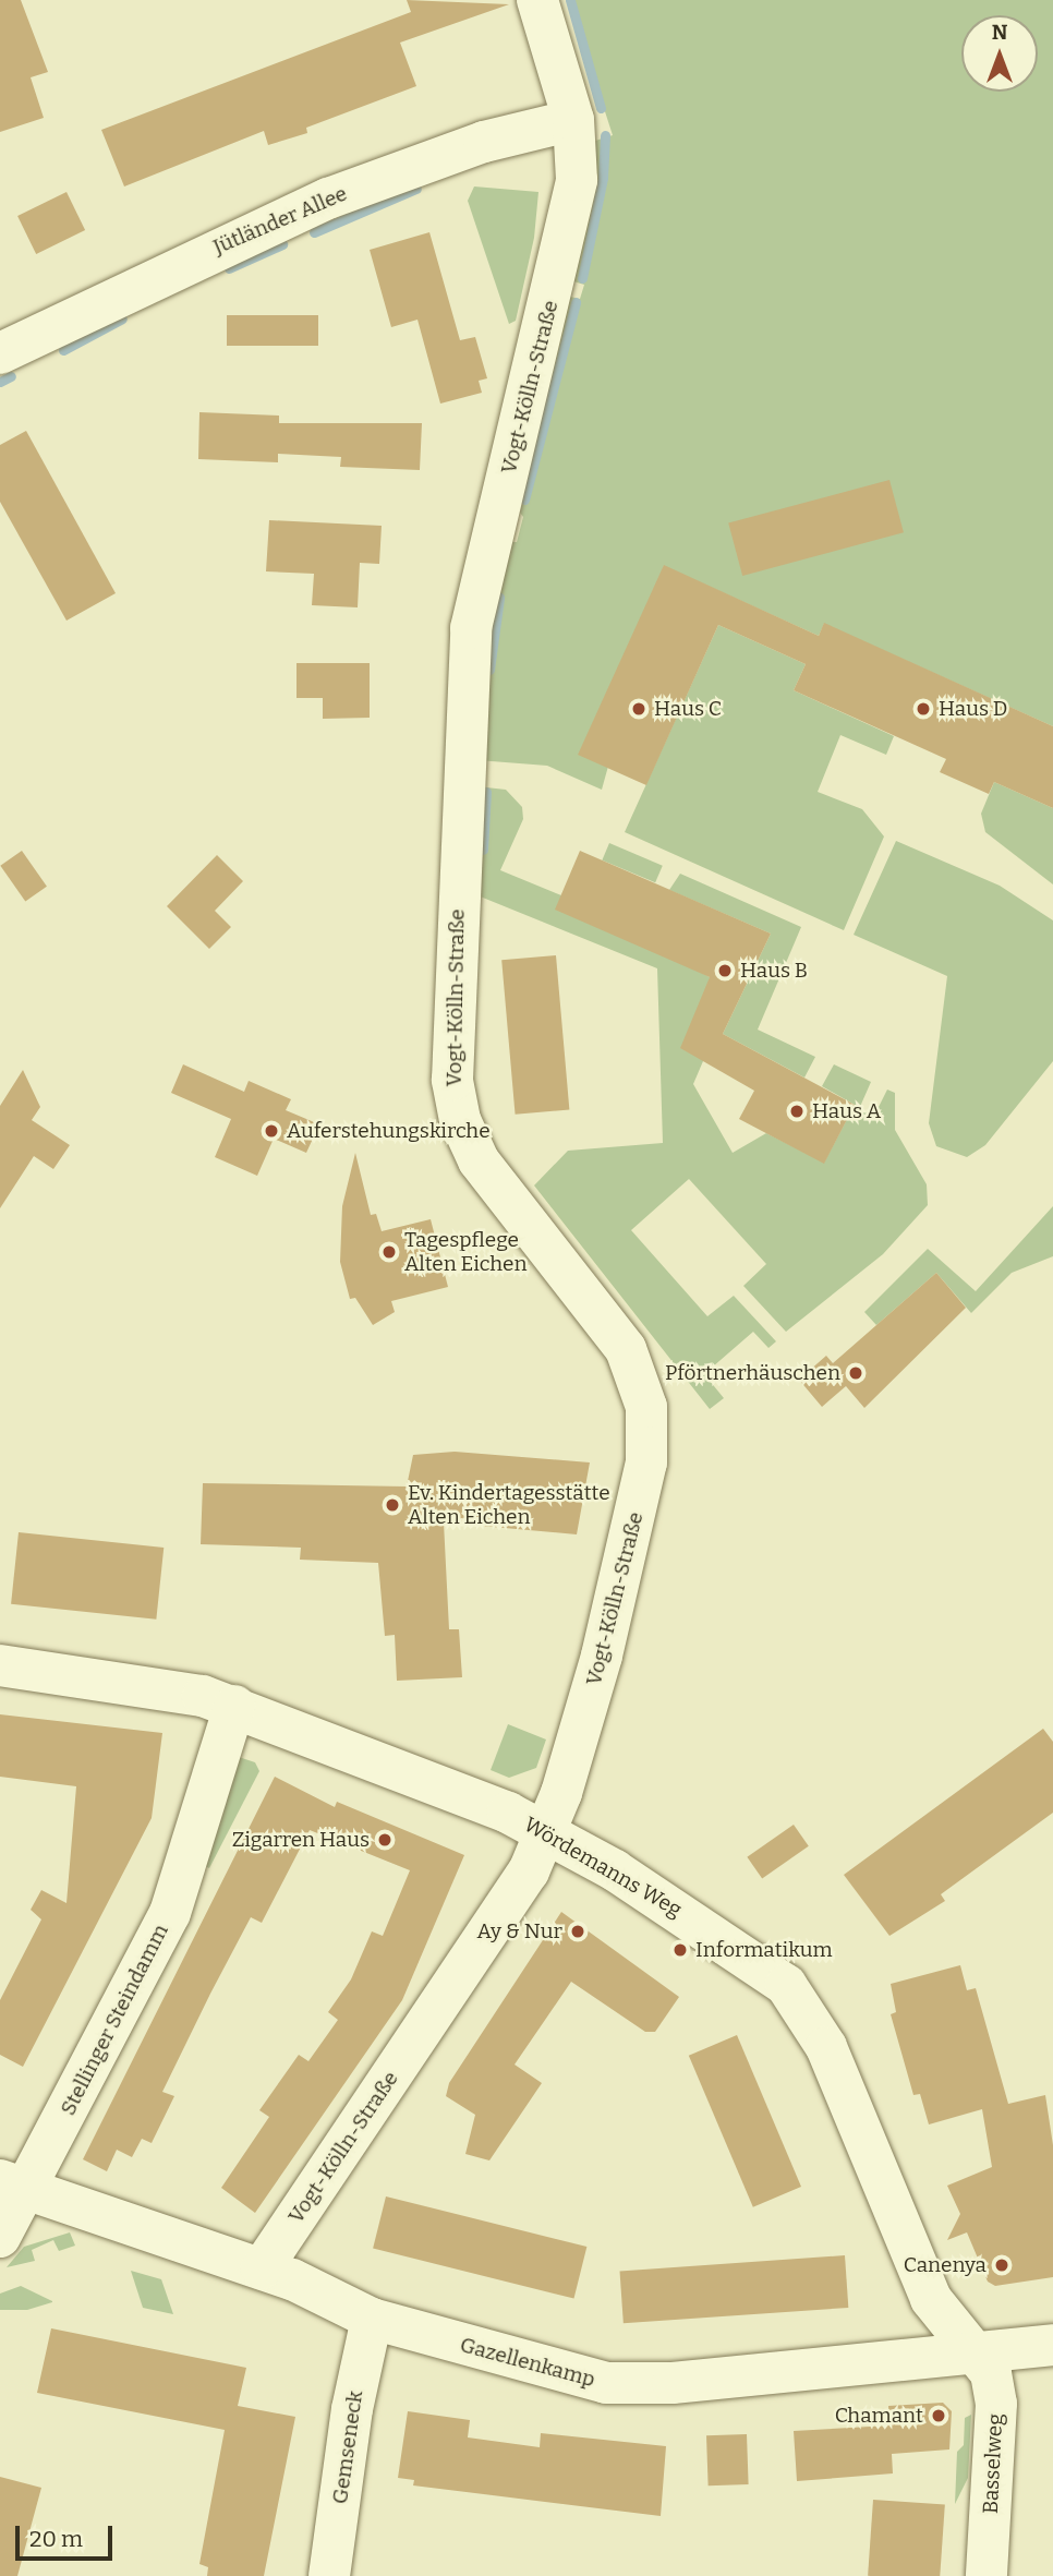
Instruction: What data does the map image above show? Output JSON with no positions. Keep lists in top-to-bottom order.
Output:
{
  "streets": {
    "street": [
      "Jütländer Allee",
      "Vogt-Kölln-Straße",
      "Wördemanns Weg",
      "Stellinger Steindamm",
      "Gazellenkamp",
      "Gemseneck",
      "Basselweg"
    ]
  },
  "crossings": [
    ["Jütländer Allee", "Vogt-Kölln-Straße"],
    ["Vogt-Kölln-Straße", "Wördemanns Weg"],
    ["Vogt-Kölln-Straße", "Gazellenkamp"],
    ["Wördemanns Weg", "Stellinger Steindamm"],
    ["Wördemanns Weg", "Gazellenkamp"],
    ["Wördemanns Weg", "Basselweg"],
    ["Stellinger Steindamm", "Gazellenkamp"],
    ["Gazellenkamp", "Gemseneck"],
    ["Gazellenkamp", "Basselweg"]
  ],
  "places": [
    "Haus C",
    "Haus D",
    "Haus B",
    "Haus A",
    "Auferstehungskirche",
    "Tagespflege Alten Eichen",
    "Pförtnerhäuschen",
    "Ev. Kindertagesstätte Alten Eichen",
    "Zigarren Haus",
    "Ay & Nur",
    "Informatikum",
    "Canenya",
    "Chamant"
  ],
  "scale_bar": "20 m",
  "north": "top"
}
